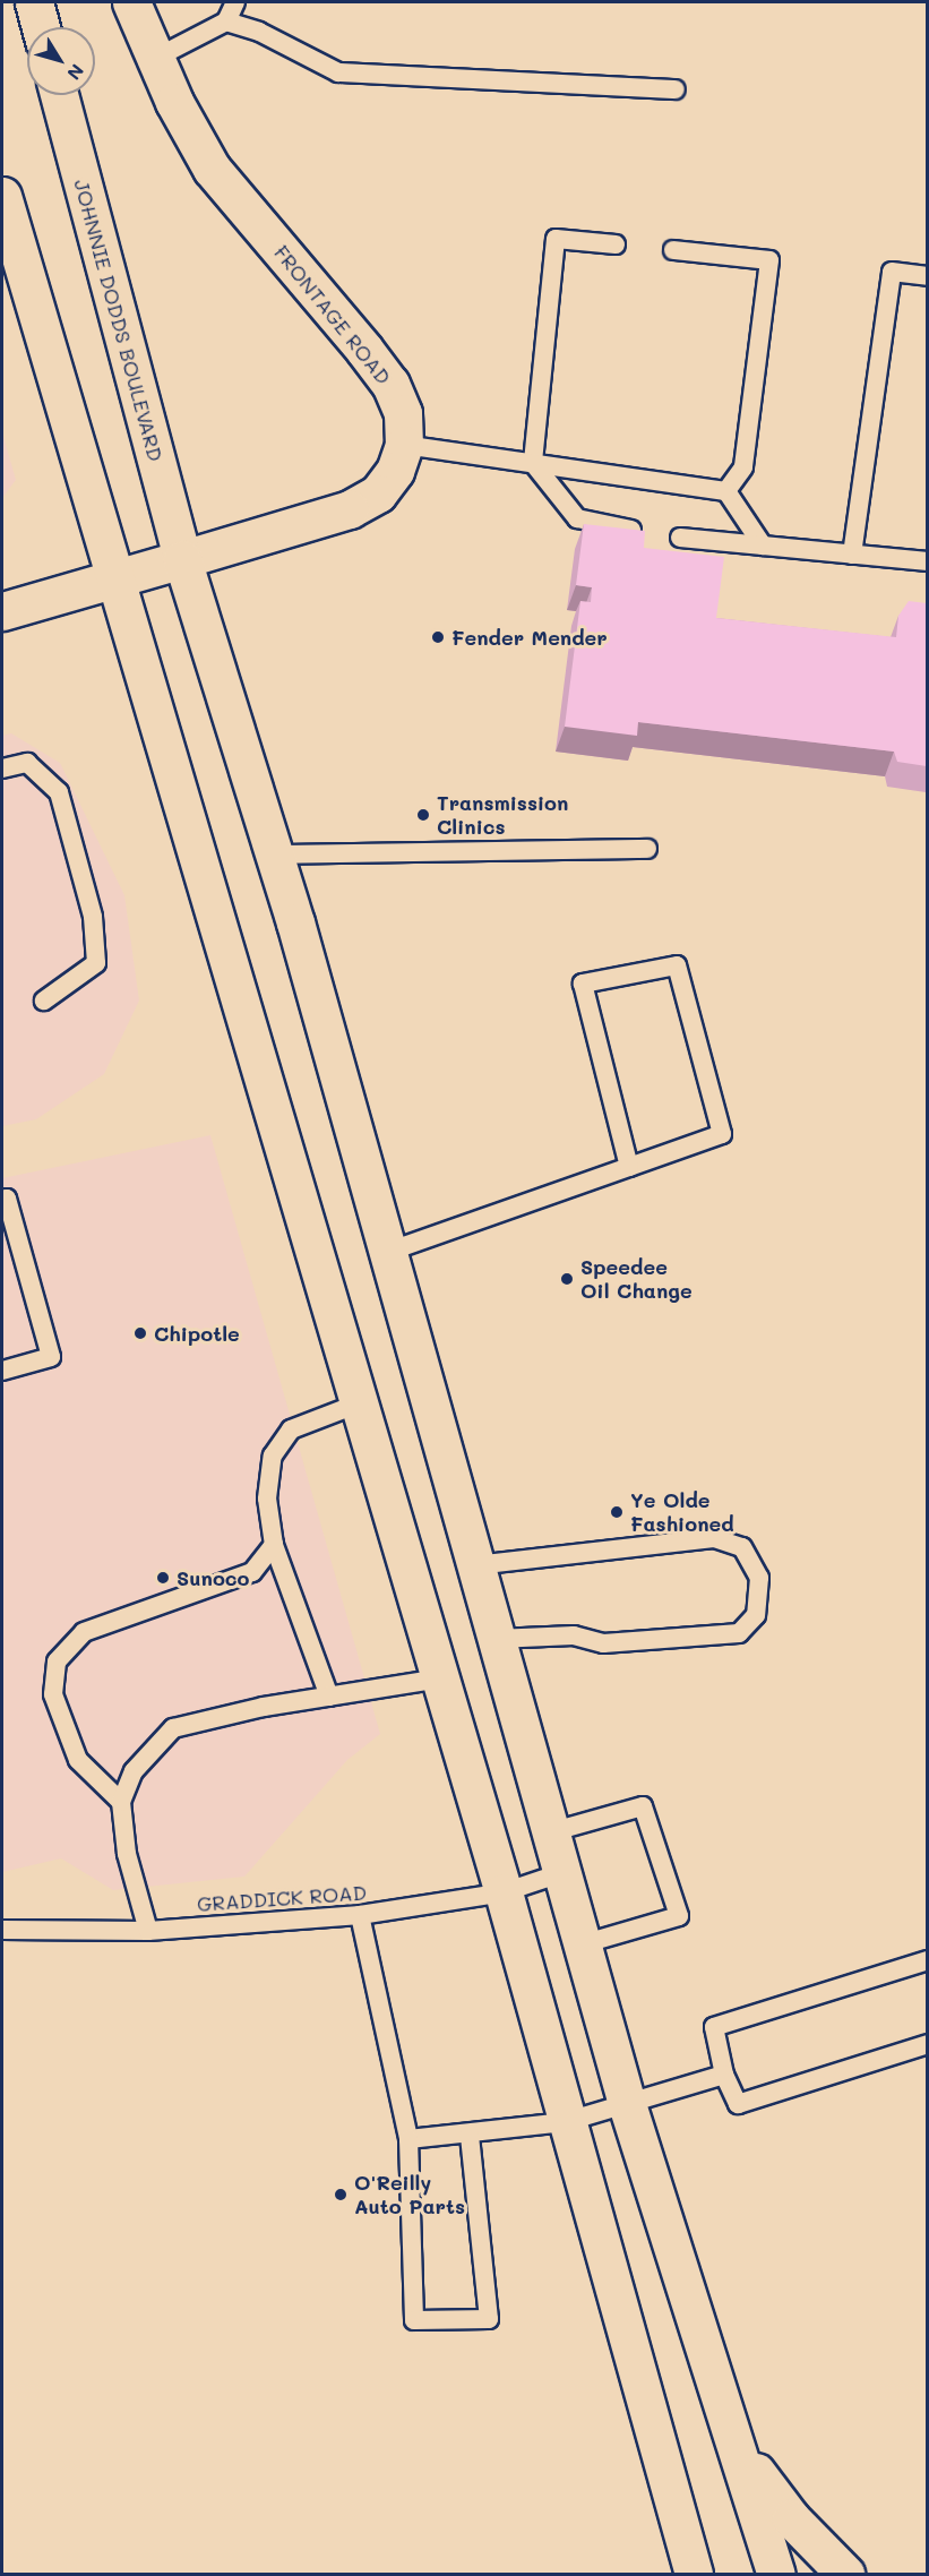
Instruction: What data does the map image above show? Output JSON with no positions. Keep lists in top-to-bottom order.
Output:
{
  "streets": {
    "main road": ["FRONTAGE ROAD", "JOHNNIE DODDS BOULEVARD"],
    "lane": ["GRADDICK ROAD"]
  },
  "crossings": [
    ["FRONTAGE ROAD", "JOHNNIE DODDS BOULEVARD"],
    ["JOHNNIE DODDS BOULEVARD", "GRADDICK ROAD"]
  ],
  "places": [
    "Fender Mender",
    "Transmission Clinics",
    "Speedee Oil Change",
    "Chipotle",
    "Ye Olde Fashioned",
    "Sunoco",
    "O'Reilly Auto Parts"
  ],
  "north": "bottom right"
}
